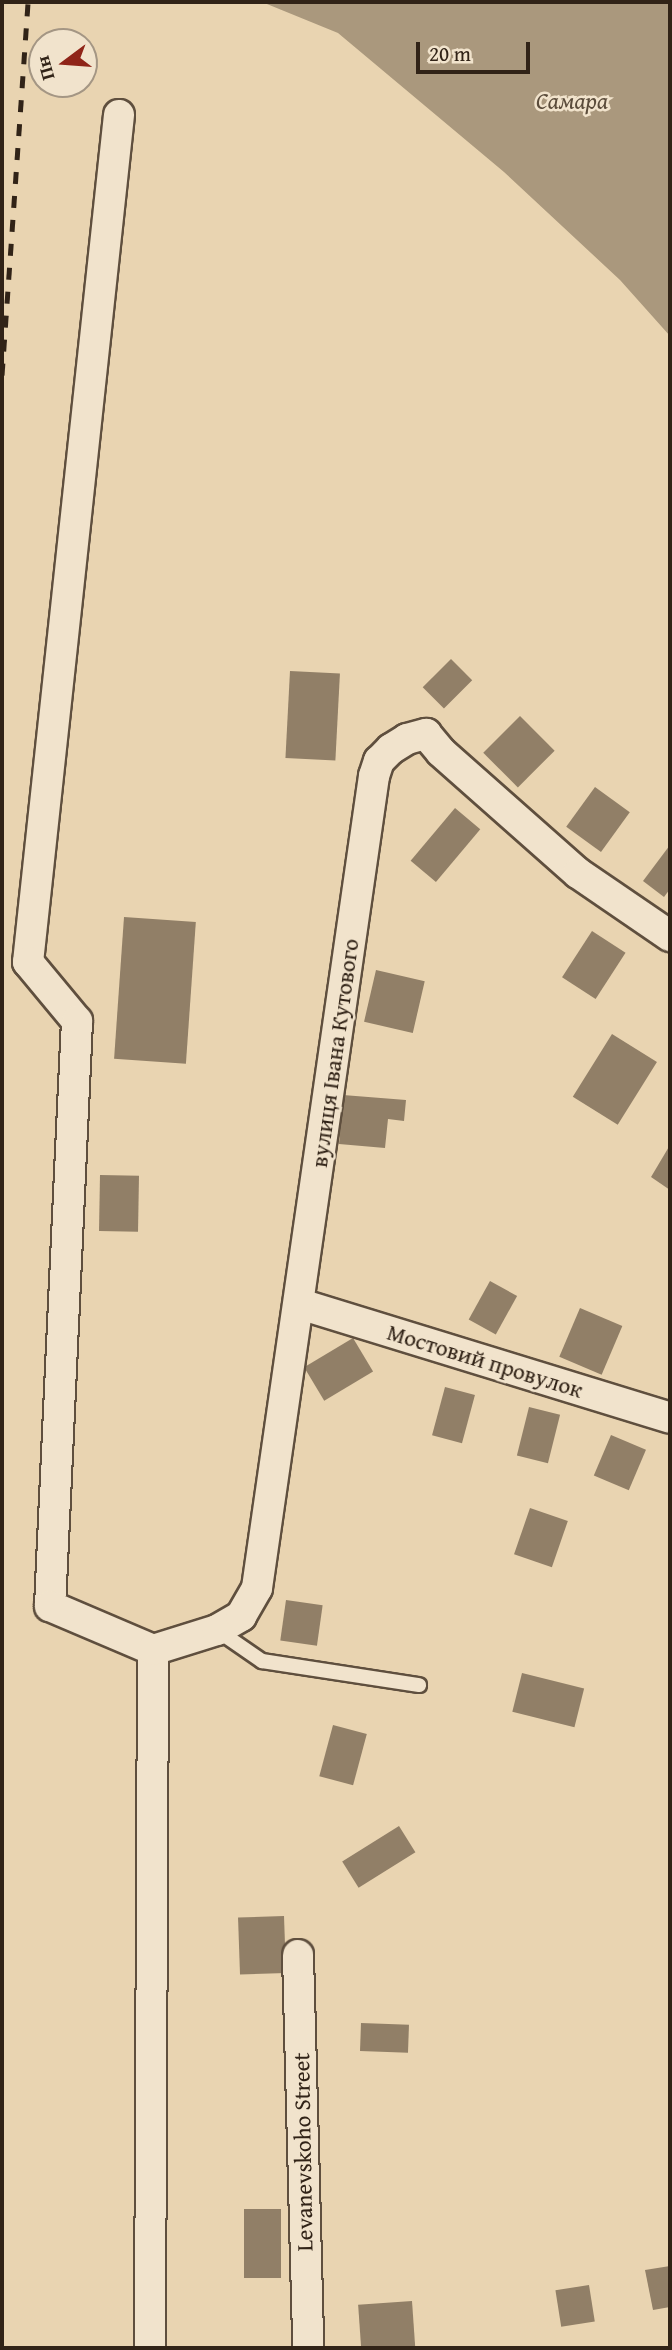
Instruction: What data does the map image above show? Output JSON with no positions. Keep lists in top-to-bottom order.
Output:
{
  "streets": {
    "street": ["вулиця Івана Кутового", "Мостовий провулок", "Levanevskoho Street"]
  },
  "crossings": [
    ["вулиця Івана Кутового", "Мостовий провулок"]
  ],
  "water": ["Самара"],
  "scale_bar": "20 m",
  "north": "left"
}
